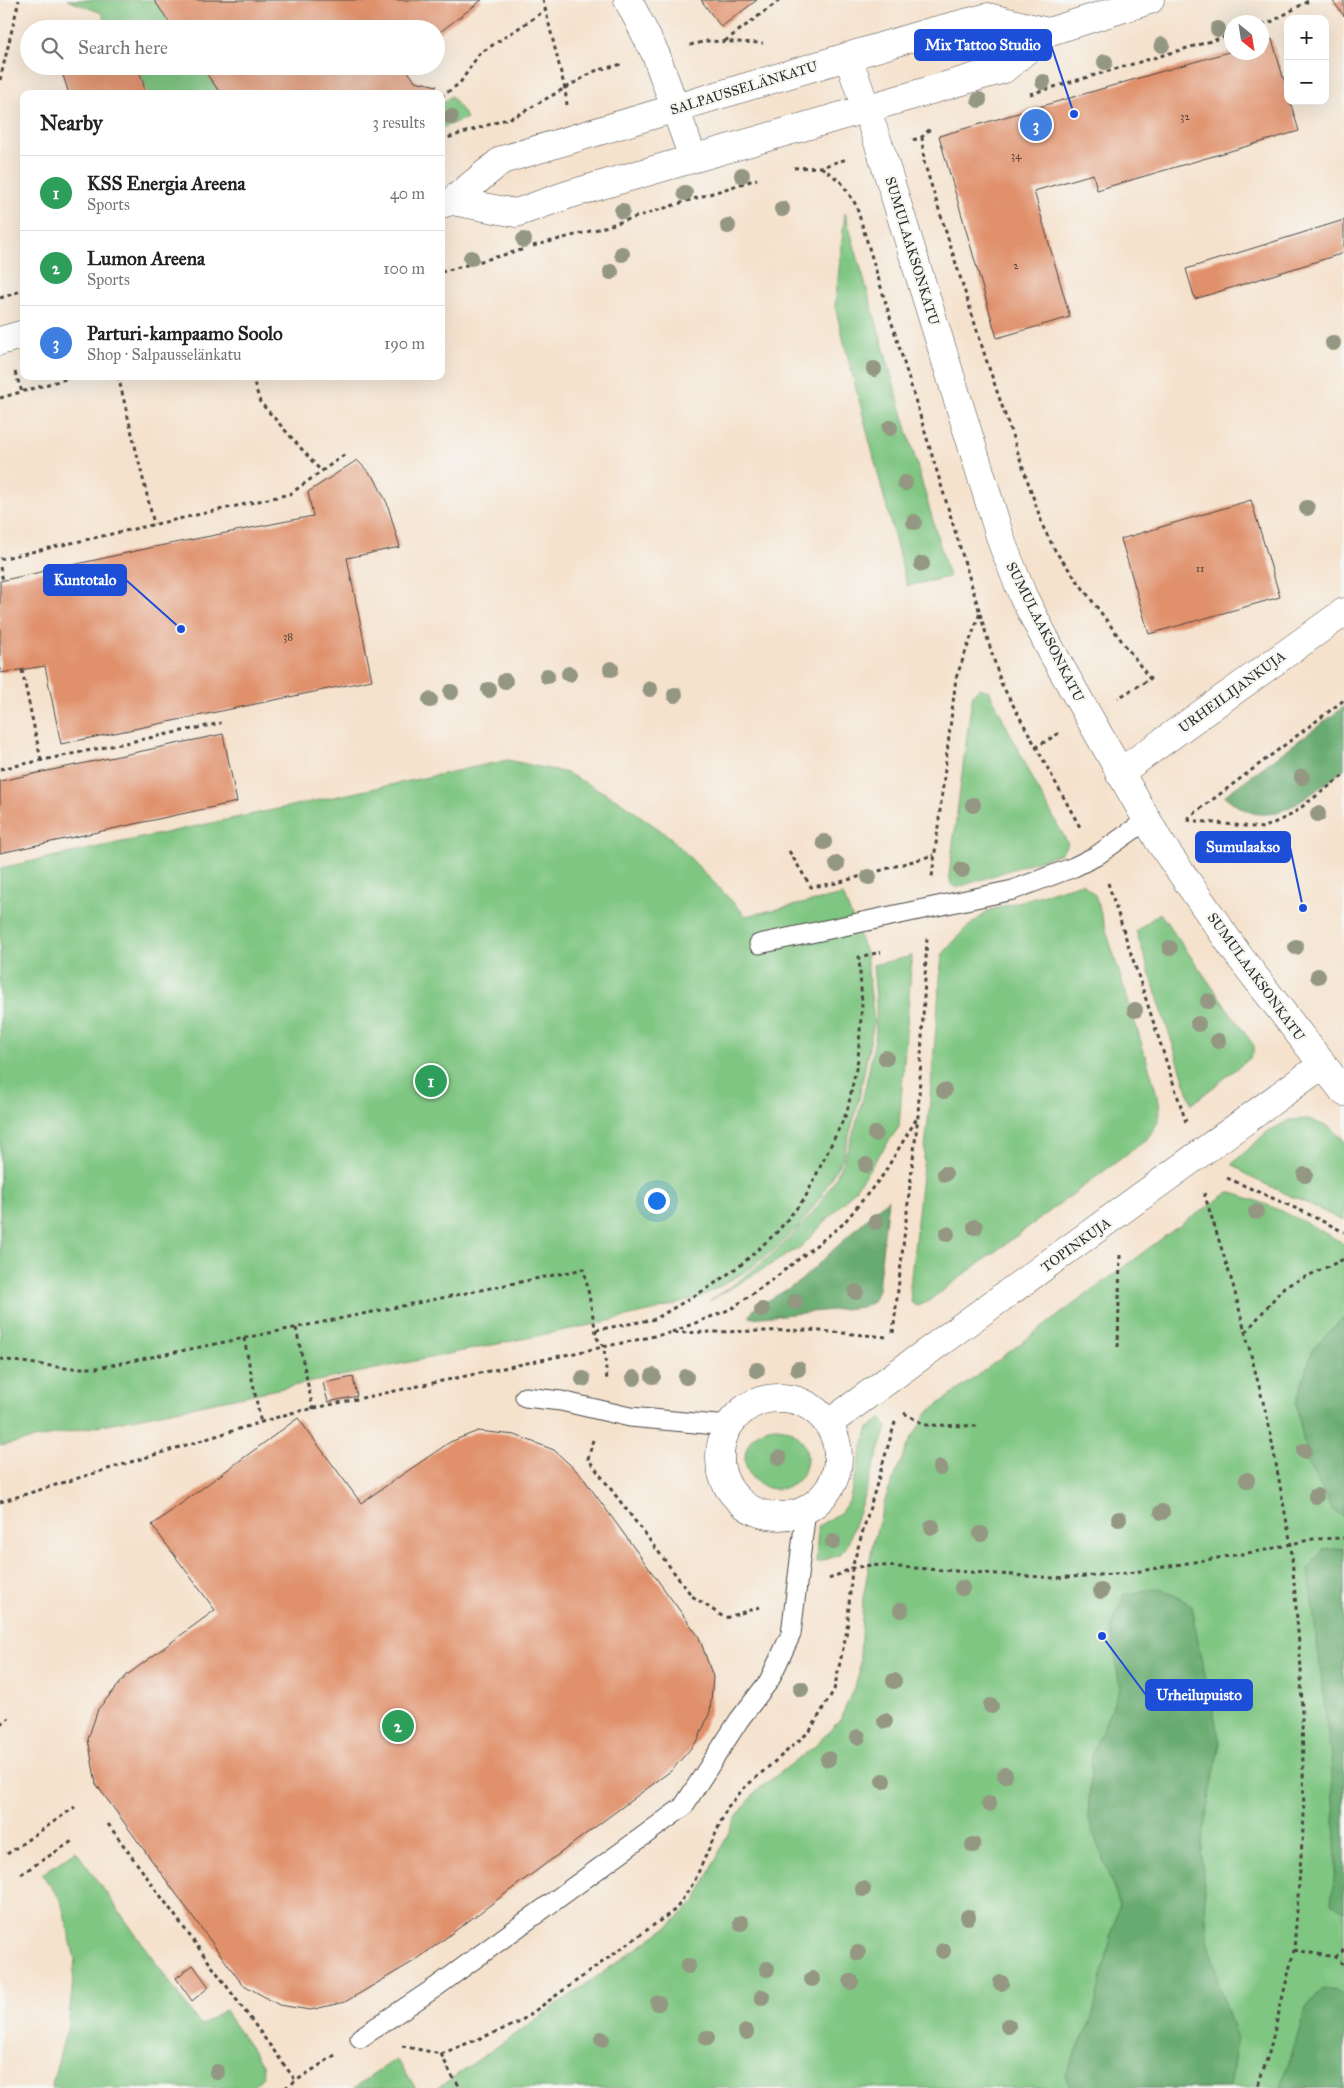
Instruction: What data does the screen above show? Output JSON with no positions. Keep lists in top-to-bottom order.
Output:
{
  "streets": {
    "street": [
      "SALPAUSSELÄNKATU",
      "SUMULAAKSONKATU",
      "URHEILIJANKUJA",
      "TOPINKUJA"
    ]
  },
  "crossings": [
    ["SALPAUSSELÄNKATU", "SUMULAAKSONKATU"],
    ["SUMULAAKSONKATU", "URHEILIJANKUJA"],
    ["SUMULAAKSONKATU", "TOPINKUJA"]
  ],
  "places": [
    "Mix Tattoo Studio",
    "Kuntotalo",
    "Sumulaakso",
    "Urheilupuisto"
  ],
  "house_numbers": [
    "32",
    "34",
    "2",
    "11",
    "38"
  ],
  "north": "bottom right",
  "page": {
    "map_buttons": ["+", "−"],
    "search": "Search here",
    "heading": ["Nearby", "3 results"],
    "pins": ["3", "1", "2"],
    "list": [
      {
        "mark": "1",
        "name": "KSS Energia Areena",
        "note": "Sports",
        "value": "40 m"
      },
      {
        "mark": "2",
        "name": "Lumon Areena",
        "note": "Sports",
        "value": "100 m"
      },
      {
        "mark": "3",
        "name": "Parturi-kampaamo Soolo",
        "note": "Shop · Salpausselänkatu",
        "value": "190 m"
      }
    ]
  }
}
